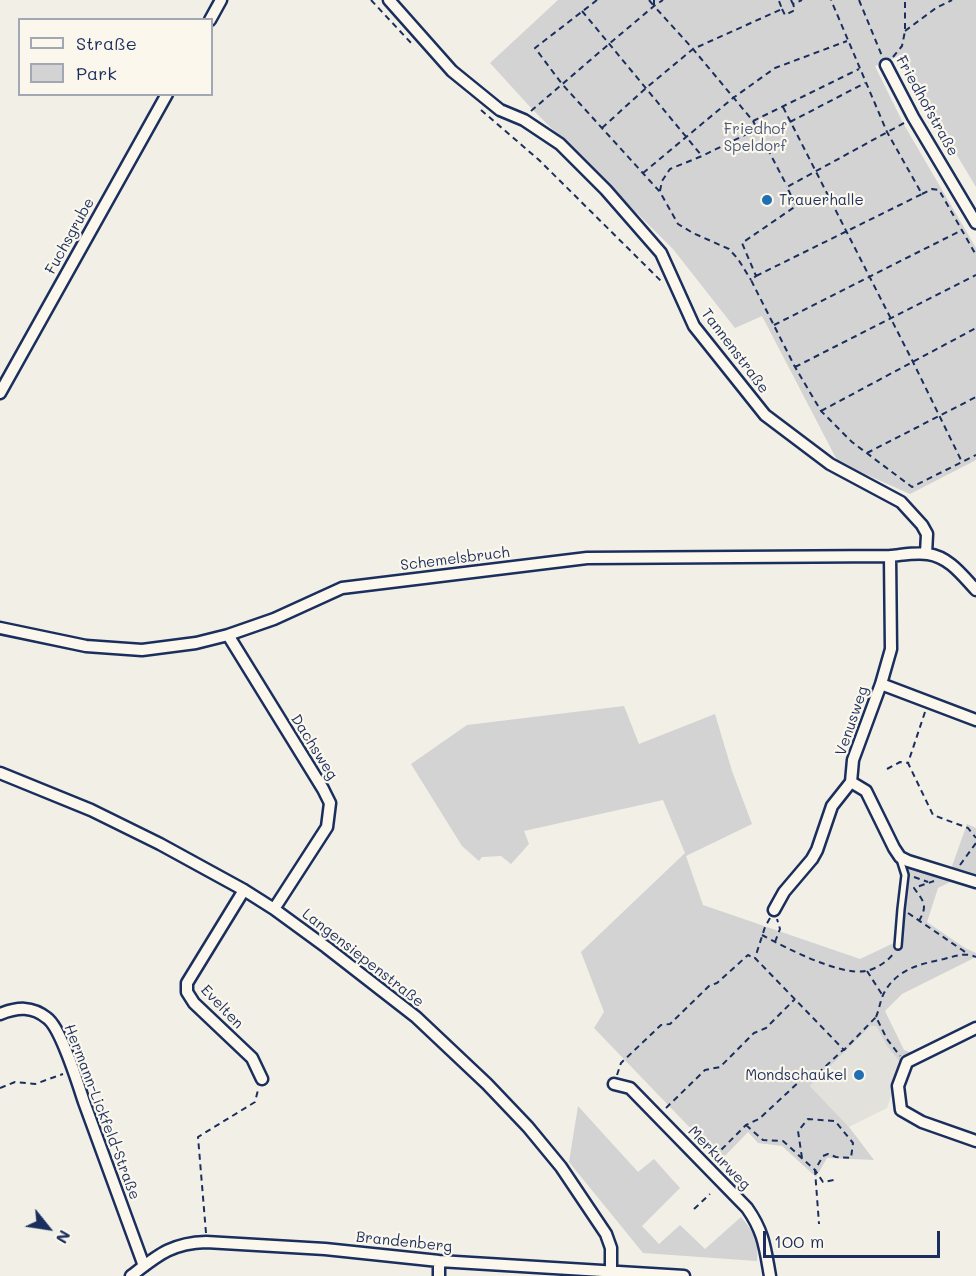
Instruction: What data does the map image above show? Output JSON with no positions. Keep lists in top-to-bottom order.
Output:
{
  "streets": {
    "street": [
      "Friedhofstraße",
      "Fuchsgrube",
      "Tannenstraße",
      "Schemelsbruch",
      "Venusweg",
      "Dachsweg",
      "Langensiepenstraße",
      "Evelten",
      "Hermann-Lickfeld-Straße",
      "Merkurweg",
      "Brandenberg"
    ]
  },
  "crossings": [
    ["Tannenstraße", "Schemelsbruch"],
    ["Schemelsbruch", "Venusweg"],
    ["Schemelsbruch", "Dachsweg"],
    ["Dachsweg", "Langensiepenstraße"],
    ["Langensiepenstraße", "Evelten"],
    ["Langensiepenstraße", "Brandenberg"],
    ["Hermann-Lickfeld-Straße", "Brandenberg"]
  ],
  "parks": ["Friedhof Speldorf"],
  "places": ["Trauerhalle", "Mondschaukel"],
  "legend": ["Straße", "Park"],
  "scale_bar": "100 m",
  "north": "bottom right"
}
